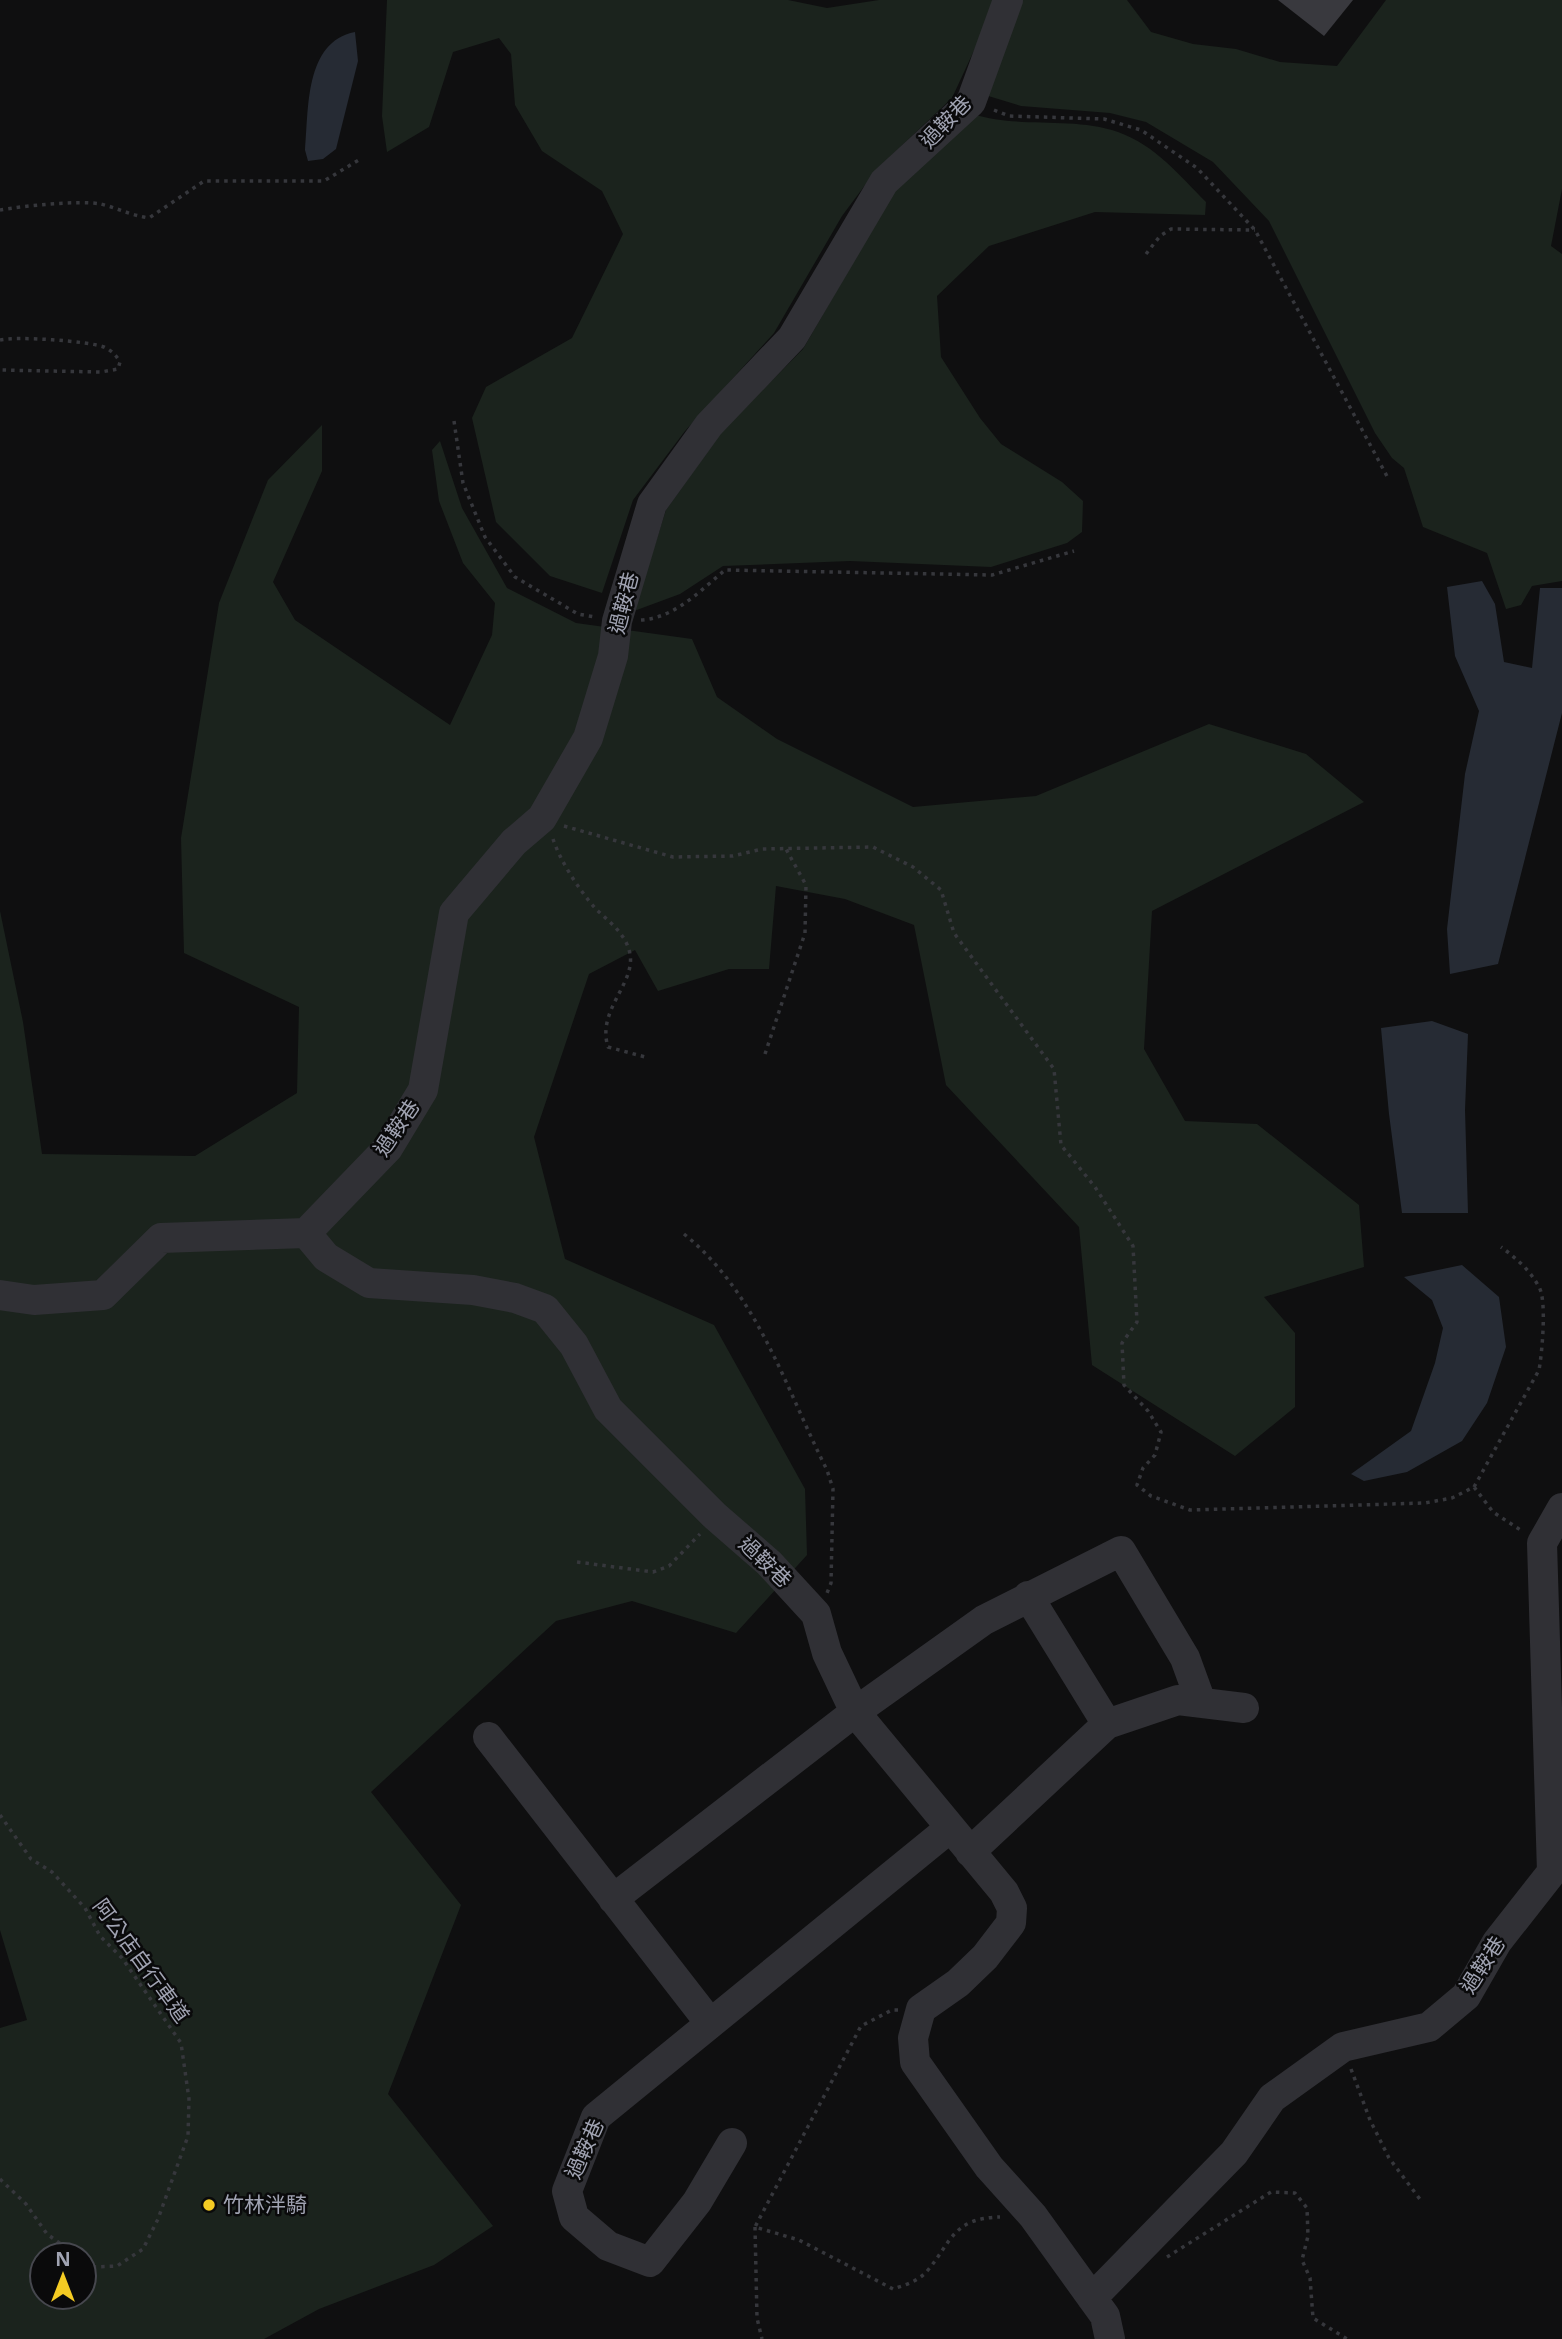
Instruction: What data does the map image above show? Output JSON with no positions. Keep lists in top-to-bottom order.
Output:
{
  "streets": {
    "lane": ["過鞍巷"],
    "path": ["阿公店自行車道"]
  },
  "places": ["竹林泮騎"],
  "north": "top"
}
